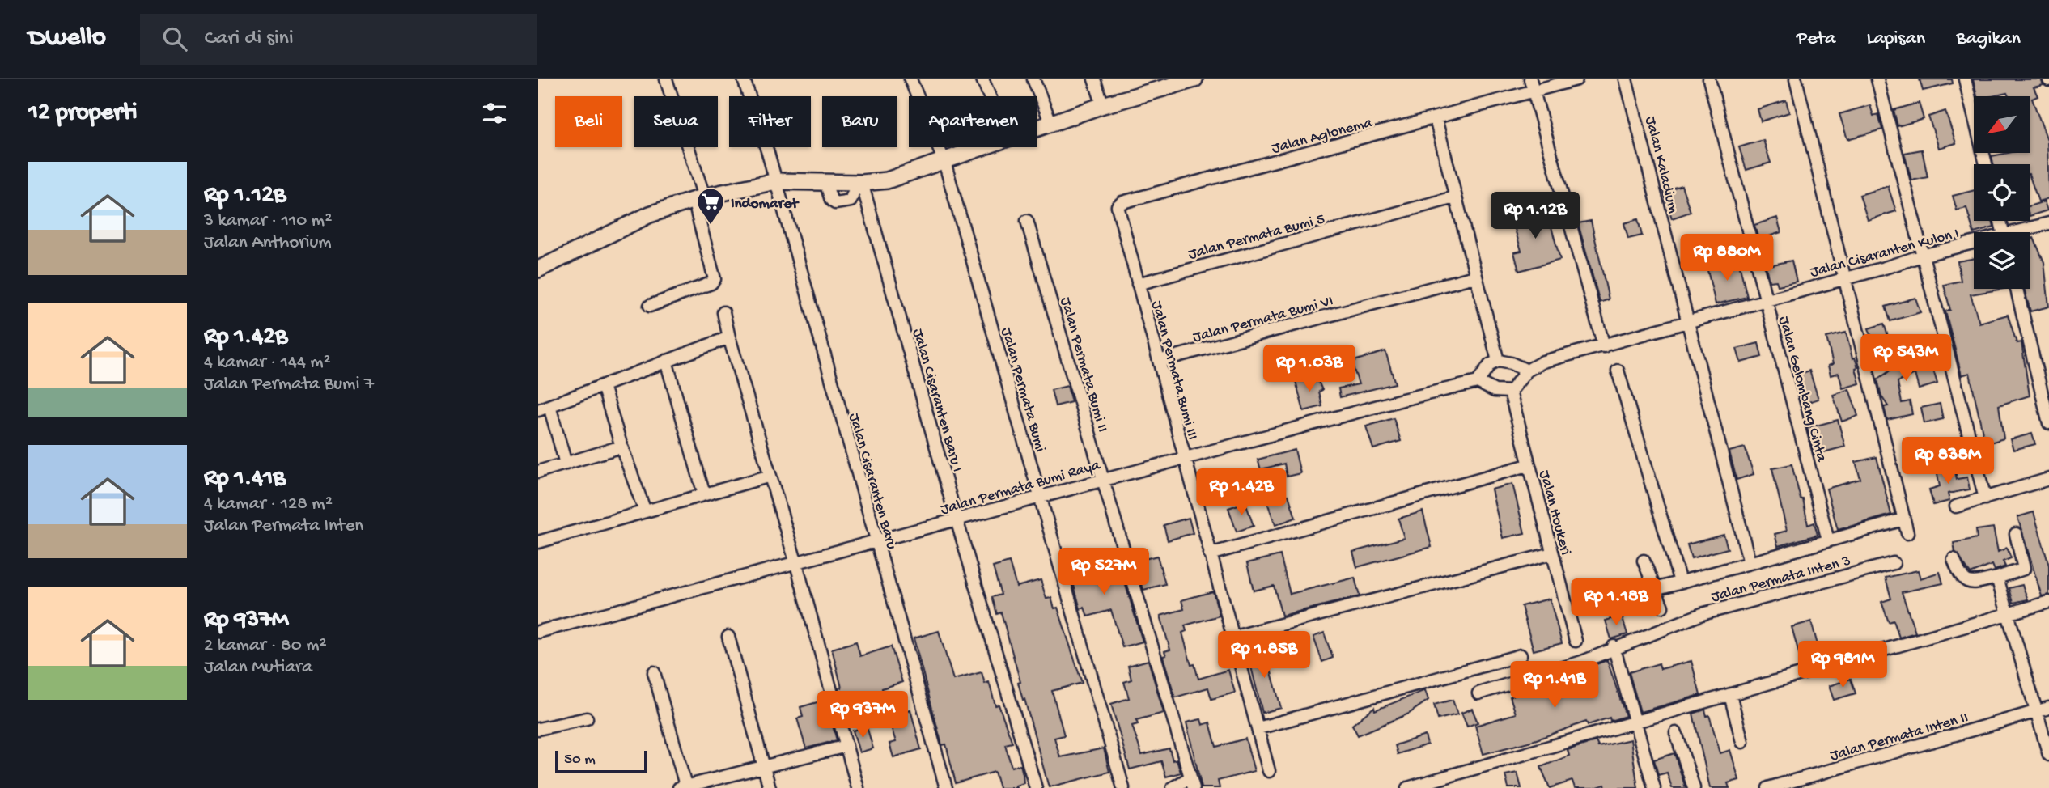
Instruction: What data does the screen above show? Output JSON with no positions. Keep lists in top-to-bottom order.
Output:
{
  "streets": {
    "street": [
      "Jalan Aglonema",
      "Jalan Kaladium",
      "Jalan Permata Bumi 5",
      "Jalan Cisaranten Kulon I",
      "Jalan Permata Bumi VI",
      "Jalan Permata Bumi II",
      "Jalan Permata Bumi III",
      "Jalan Gelombang Cinta",
      "Jalan Permata Bumi",
      "Jalan Cisaranten Baru I",
      "Jalan Cisaranten Baru",
      "Jalan Permata Bumi Raya",
      "Jalan Houkeri",
      "Jalan Permata Inten 3",
      "Jalan Permata Inten II"
    ]
  },
  "crossings": [
    ["Jalan Aglonema", "Jalan Permata Bumi III"],
    ["Jalan Kaladium", "Jalan Cisaranten Kulon I"],
    ["Jalan Permata Bumi 5", "Jalan Permata Bumi III"],
    ["Jalan Cisaranten Kulon I", "Jalan Gelombang Cinta"],
    ["Jalan Cisaranten Kulon I", "Jalan Houkeri"],
    ["Jalan Permata Bumi VI", "Jalan Permata Bumi III"],
    ["Jalan Permata Bumi II", "Jalan Permata Bumi Raya"],
    ["Jalan Permata Bumi III", "Jalan Permata Bumi Raya"],
    ["Jalan Permata Bumi", "Jalan Permata Bumi Raya"],
    ["Jalan Cisaranten Baru I", "Jalan Permata Bumi Raya"],
    ["Jalan Cisaranten Baru", "Jalan Permata Bumi Raya"]
  ],
  "places": {
    "supermarket": ["Indomaret"]
  },
  "scale_bar": "50 m",
  "north": "bottom left",
  "page": {
    "header": "Dwello",
    "search": "Cari di sini",
    "nav": ["Peta", "Lapisan", "Bagikan"],
    "heading": "12 properti",
    "chip": [
      "Beli",
      "Sewa",
      "Filter",
      "Baru",
      "Apartemen"
    ],
    "list": [
      {
        "name": "Rp 1.12B",
        "note": "3 kamar · 110 m² · Jalan Anthorium"
      },
      {
        "name": "Rp 1.42B",
        "note": "4 kamar · 144 m² · Jalan Permata Bumi 7"
      },
      {
        "name": "Rp 1.41B",
        "note": "4 kamar · 128 m² · Jalan Permata Inten"
      },
      {
        "name": "Rp 937M",
        "note": "2 kamar · 80 m² · Jalan Mutiara"
      }
    ],
    "price": [
      "Rp 1.12B",
      "Rp 880M",
      "Rp 543M",
      "Rp 1.03B",
      "Rp 838M",
      "Rp 1.42B",
      "Rp 527M",
      "Rp 1.18B",
      "Rp 1.85B",
      "Rp 981M",
      "Rp 1.41B",
      "Rp 937M"
    ],
    "scale": "50 m"
  }
}
